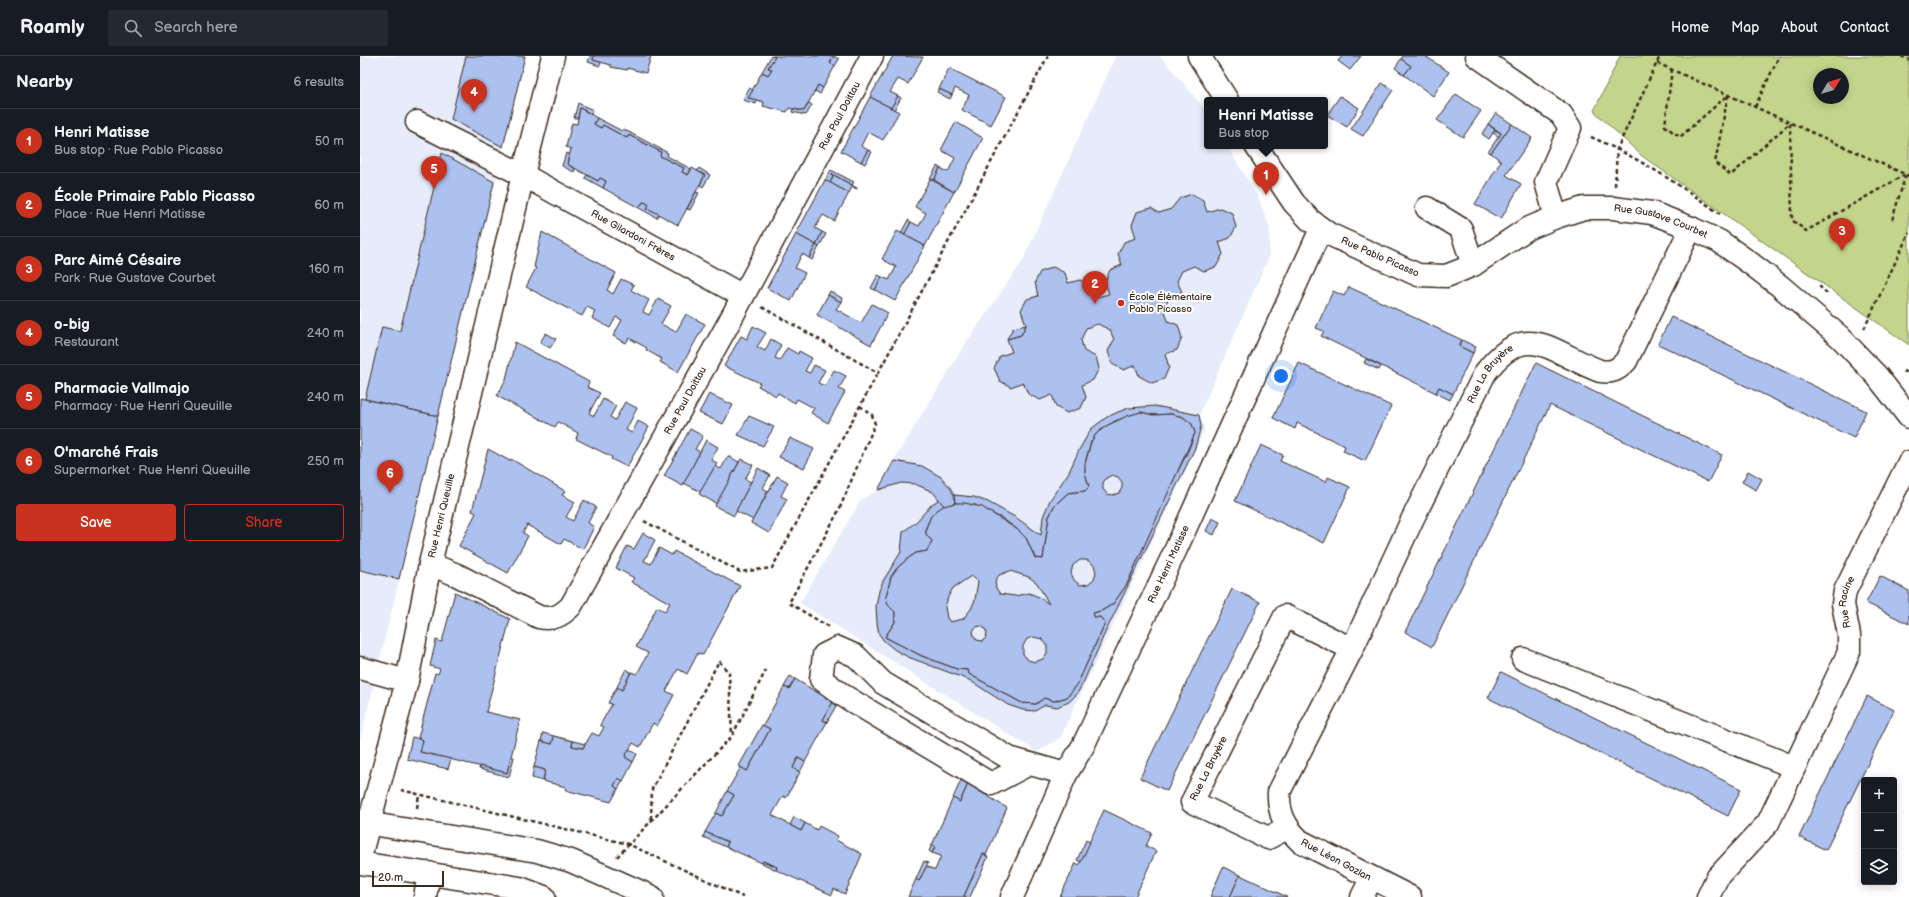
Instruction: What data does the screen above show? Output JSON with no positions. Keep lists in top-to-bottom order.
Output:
{
  "streets": {
    "street": [
      "Rue Paul Doittau",
      "Rue Gustave Courbet",
      "Rue Gilardoni Frères",
      "Rue Pablo Picasso",
      "Rue La Bruyère",
      "Rue Henri Queuille",
      "Rue Henri Matisse",
      "Rue Racine",
      "Rue Léon Gozlan"
    ]
  },
  "crossings": [
    ["Rue Paul Doittau", "Rue Gilardoni Frères"],
    ["Rue Paul Doittau", "Rue Henri Queuille"],
    ["Rue Gustave Courbet", "Rue Pablo Picasso"],
    ["Rue Gustave Courbet", "Rue La Bruyère"],
    ["Rue Gilardoni Frères", "Rue Henri Queuille"],
    ["Rue Pablo Picasso", "Rue Henri Matisse"],
    ["Rue La Bruyère", "Rue Léon Gozlan"]
  ],
  "places": ["École Élémentaire Pablo Picasso"],
  "scale_bar": "20 m",
  "north": "top right",
  "page": {
    "header": "Roamly",
    "search": "Search here",
    "nav": [
      "Home",
      "Map",
      "About",
      "Contact"
    ],
    "heading": ["Nearby", "6 results"],
    "pins": [
      "4",
      "5",
      "1",
      "3",
      "2",
      "6"
    ],
    "popup": ["Henri Matisse", "Bus stop"],
    "list": [
      {
        "mark": "1",
        "name": "Henri Matisse",
        "note": "Bus stop · Rue Pablo Picasso",
        "value": "50 m"
      },
      {
        "mark": "2",
        "name": "École Primaire Pablo Picasso",
        "note": "Place · Rue Henri Matisse",
        "value": "60 m"
      },
      {
        "mark": "3",
        "name": "Parc Aimé Césaire",
        "note": "Park · Rue Gustave Courbet",
        "value": "160 m"
      },
      {
        "mark": "4",
        "name": "o-big",
        "note": "Restaurant",
        "value": "240 m"
      },
      {
        "mark": "5",
        "name": "Pharmacie Vallmajo",
        "note": "Pharmacy · Rue Henri Queuille",
        "value": "240 m"
      },
      {
        "mark": "6",
        "name": "O'marché Frais",
        "note": "Supermarket · Rue Henri Queuille",
        "value": "250 m"
      }
    ],
    "buttons": ["Save", "Share"],
    "map_buttons": ["+", "−"],
    "scale": "20 m"
  }
}
